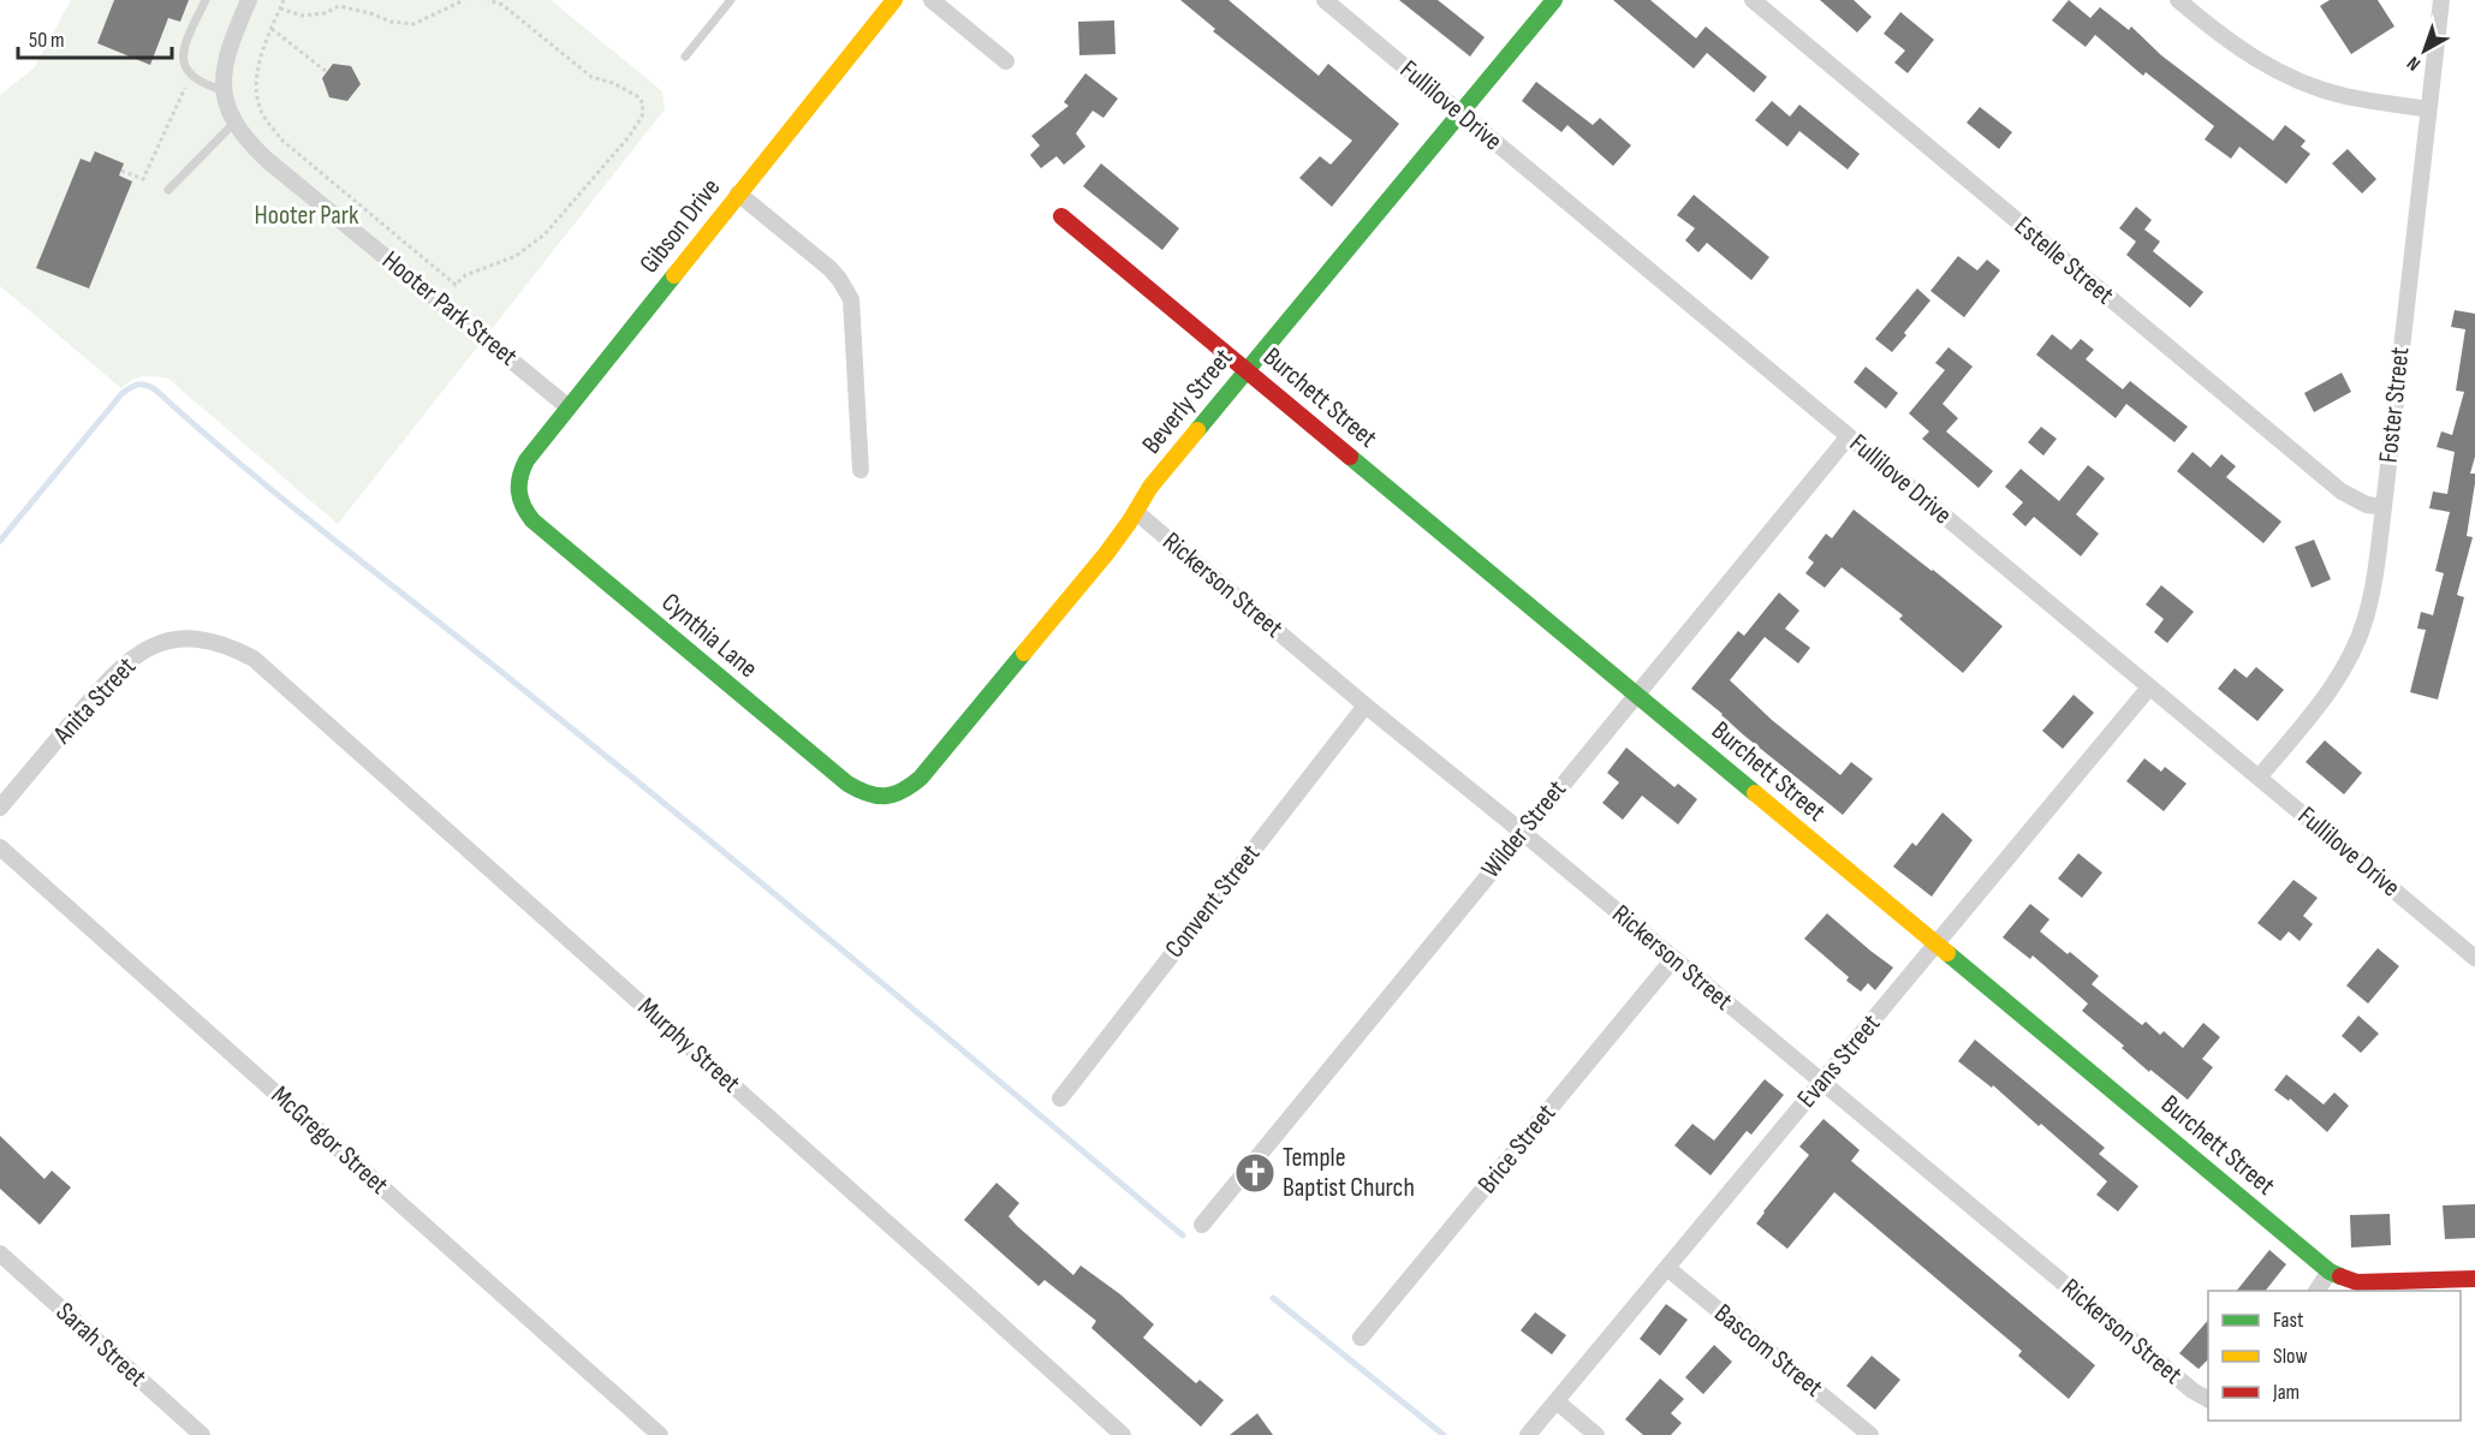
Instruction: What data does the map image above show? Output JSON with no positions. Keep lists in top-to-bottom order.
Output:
{
  "streets": {
    "street": [
      "Fullilove Drive",
      "Gibson Drive",
      "Estelle Street",
      "Hooter Park Street",
      "Burchett Street",
      "Beverly Street",
      "Foster Street",
      "Rickerson Street",
      "Cynthia Lane",
      "Anita Street",
      "Wilder Street",
      "Convent Street",
      "Murphy Street",
      "Evans Street",
      "McGregor Street",
      "Brice Street",
      "Sarah Street",
      "Bascom Street"
    ]
  },
  "crossings": [
    ["Fullilove Drive", "Beverly Street"],
    ["Fullilove Drive", "Foster Street"],
    ["Fullilove Drive", "Wilder Street"],
    ["Fullilove Drive", "Evans Street"],
    ["Gibson Drive", "Hooter Park Street"],
    ["Gibson Drive", "Cynthia Lane"],
    ["Estelle Street", "Foster Street"],
    ["Burchett Street", "Beverly Street"],
    ["Burchett Street", "Wilder Street"],
    ["Burchett Street", "Evans Street"],
    ["Beverly Street", "Rickerson Street"],
    ["Beverly Street", "Cynthia Lane"],
    ["Rickerson Street", "Wilder Street"],
    ["Rickerson Street", "Convent Street"],
    ["Rickerson Street", "Evans Street"],
    ["Rickerson Street", "Brice Street"],
    ["Anita Street", "Murphy Street"],
    ["Evans Street", "Bascom Street"]
  ],
  "parks": ["Hooter Park"],
  "places": {
    "church": ["Temple Baptist Church"]
  },
  "legend": ["Fast", "Slow", "Jam"],
  "scale_bar": "50 m",
  "north": "bottom left"
}
